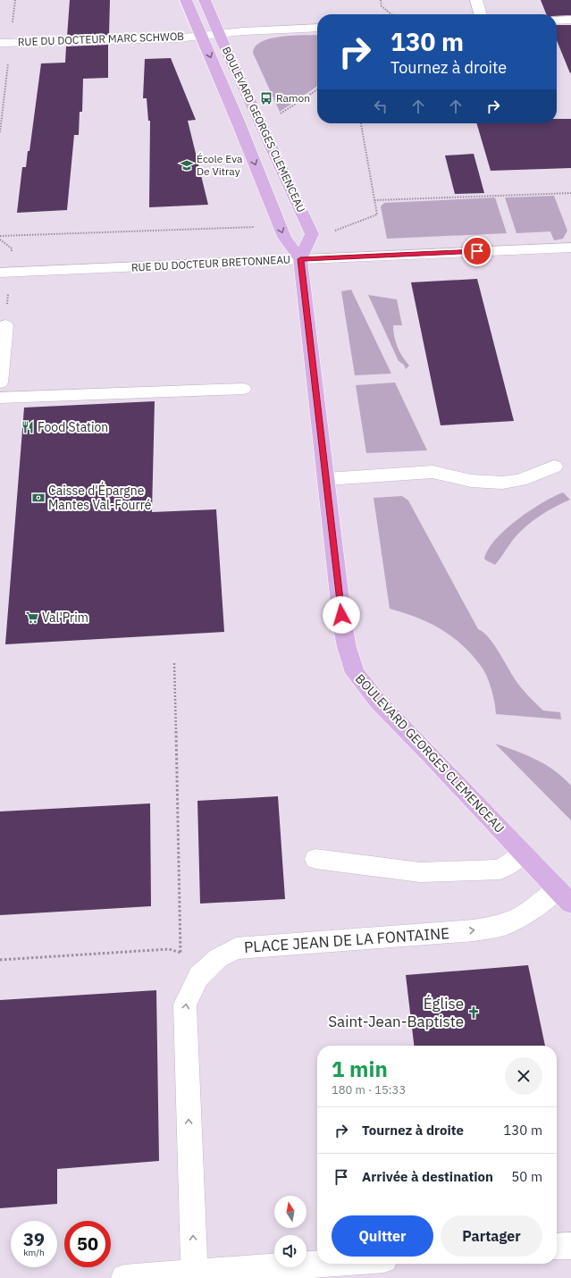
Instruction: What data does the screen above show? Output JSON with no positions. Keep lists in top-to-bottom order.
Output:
{
  "streets": {
    "main road": ["BOULEVARD GEORGES CLEMENCEAU"],
    "street": ["RUE DU DOCTEUR MARC SCHWOB", "RUE DU DOCTEUR BRETONNEAU", "PLACE JEAN DE LA FONTAINE"]
  },
  "crossings": [
    ["RUE DU DOCTEUR MARC SCHWOB", "BOULEVARD GEORGES CLEMENCEAU"],
    ["BOULEVARD GEORGES CLEMENCEAU", "RUE DU DOCTEUR BRETONNEAU"],
    ["BOULEVARD GEORGES CLEMENCEAU", "PLACE JEAN DE LA FONTAINE"]
  ],
  "places": {
    "bus stop": ["Ramon"],
    "school or university": ["École Eva De Vitray"],
    "restaurant": ["Food Station"],
    "bank": ["Caisse d'Épargne Mantes Val-Fourré"],
    "supermarket": ["Val'Prim"],
    "church": ["Église Saint-Jean-Baptiste"]
  },
  "north": "top",
  "page": {
    "turn": ["130 m", "Tournez à droite"],
    "heading": ["1 min", "180 m · 15:33"],
    "list": [
      {
        "name": "Tournez à droite",
        "value": "130 m"
      },
      {
        "name": "Arrivée à destination",
        "value": "50 m"
      }
    ],
    "buttons": ["Quitter", "Partager"],
    "speed": "39 km/h",
    "limit": "50"
  }
}
